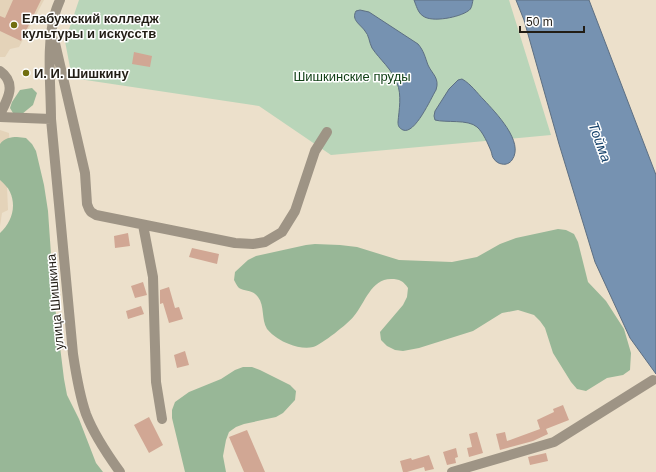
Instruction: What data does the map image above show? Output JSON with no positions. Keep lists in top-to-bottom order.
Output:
{
  "streets": {
    "street": ["улица Шишкина"]
  },
  "water": ["Тойма"],
  "parks": ["Шишкинские пруды"],
  "places": ["Елабужский колледж культуры и искусств", "И. И. Шишкину"],
  "scale_bar": "50 m"
}
